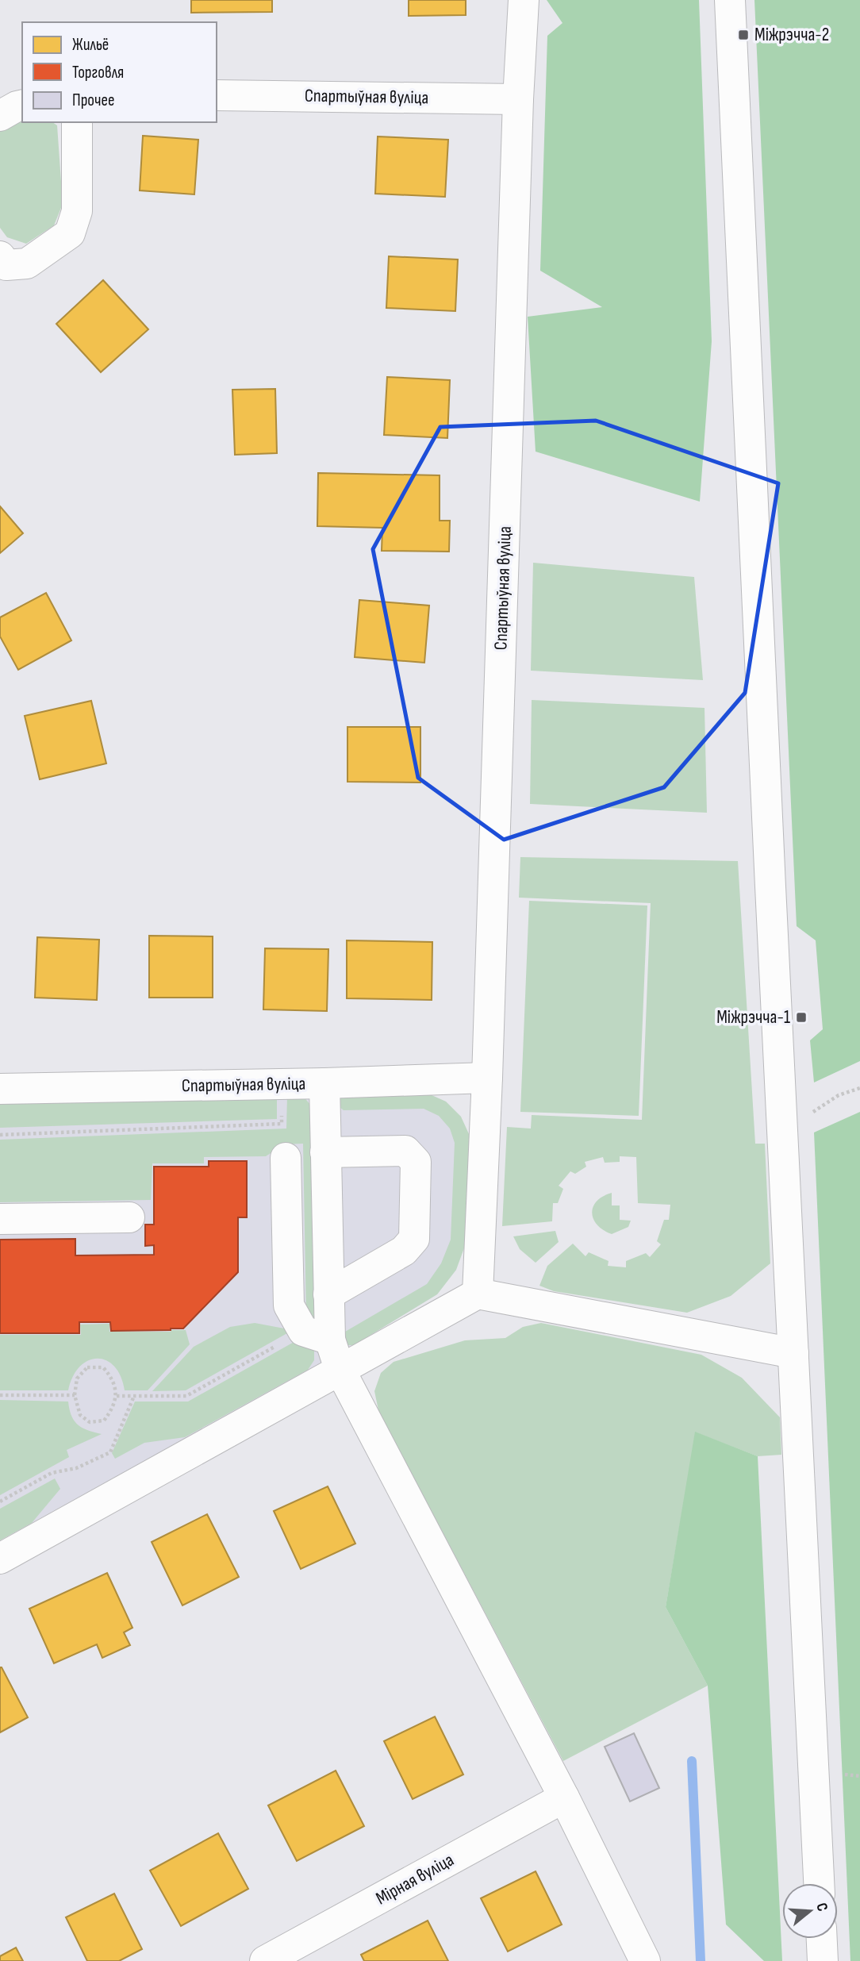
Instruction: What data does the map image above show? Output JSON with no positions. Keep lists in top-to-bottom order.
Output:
{
  "streets": {
    "street": ["Спартыўная вуліца", "Мірная вуліца"]
  },
  "places": {
    "transit": ["Міжрэчча-2", "Міжрэчча-1"]
  },
  "legend": ["Жильё", "Торговля", "Прочее"],
  "north": "right"
}
